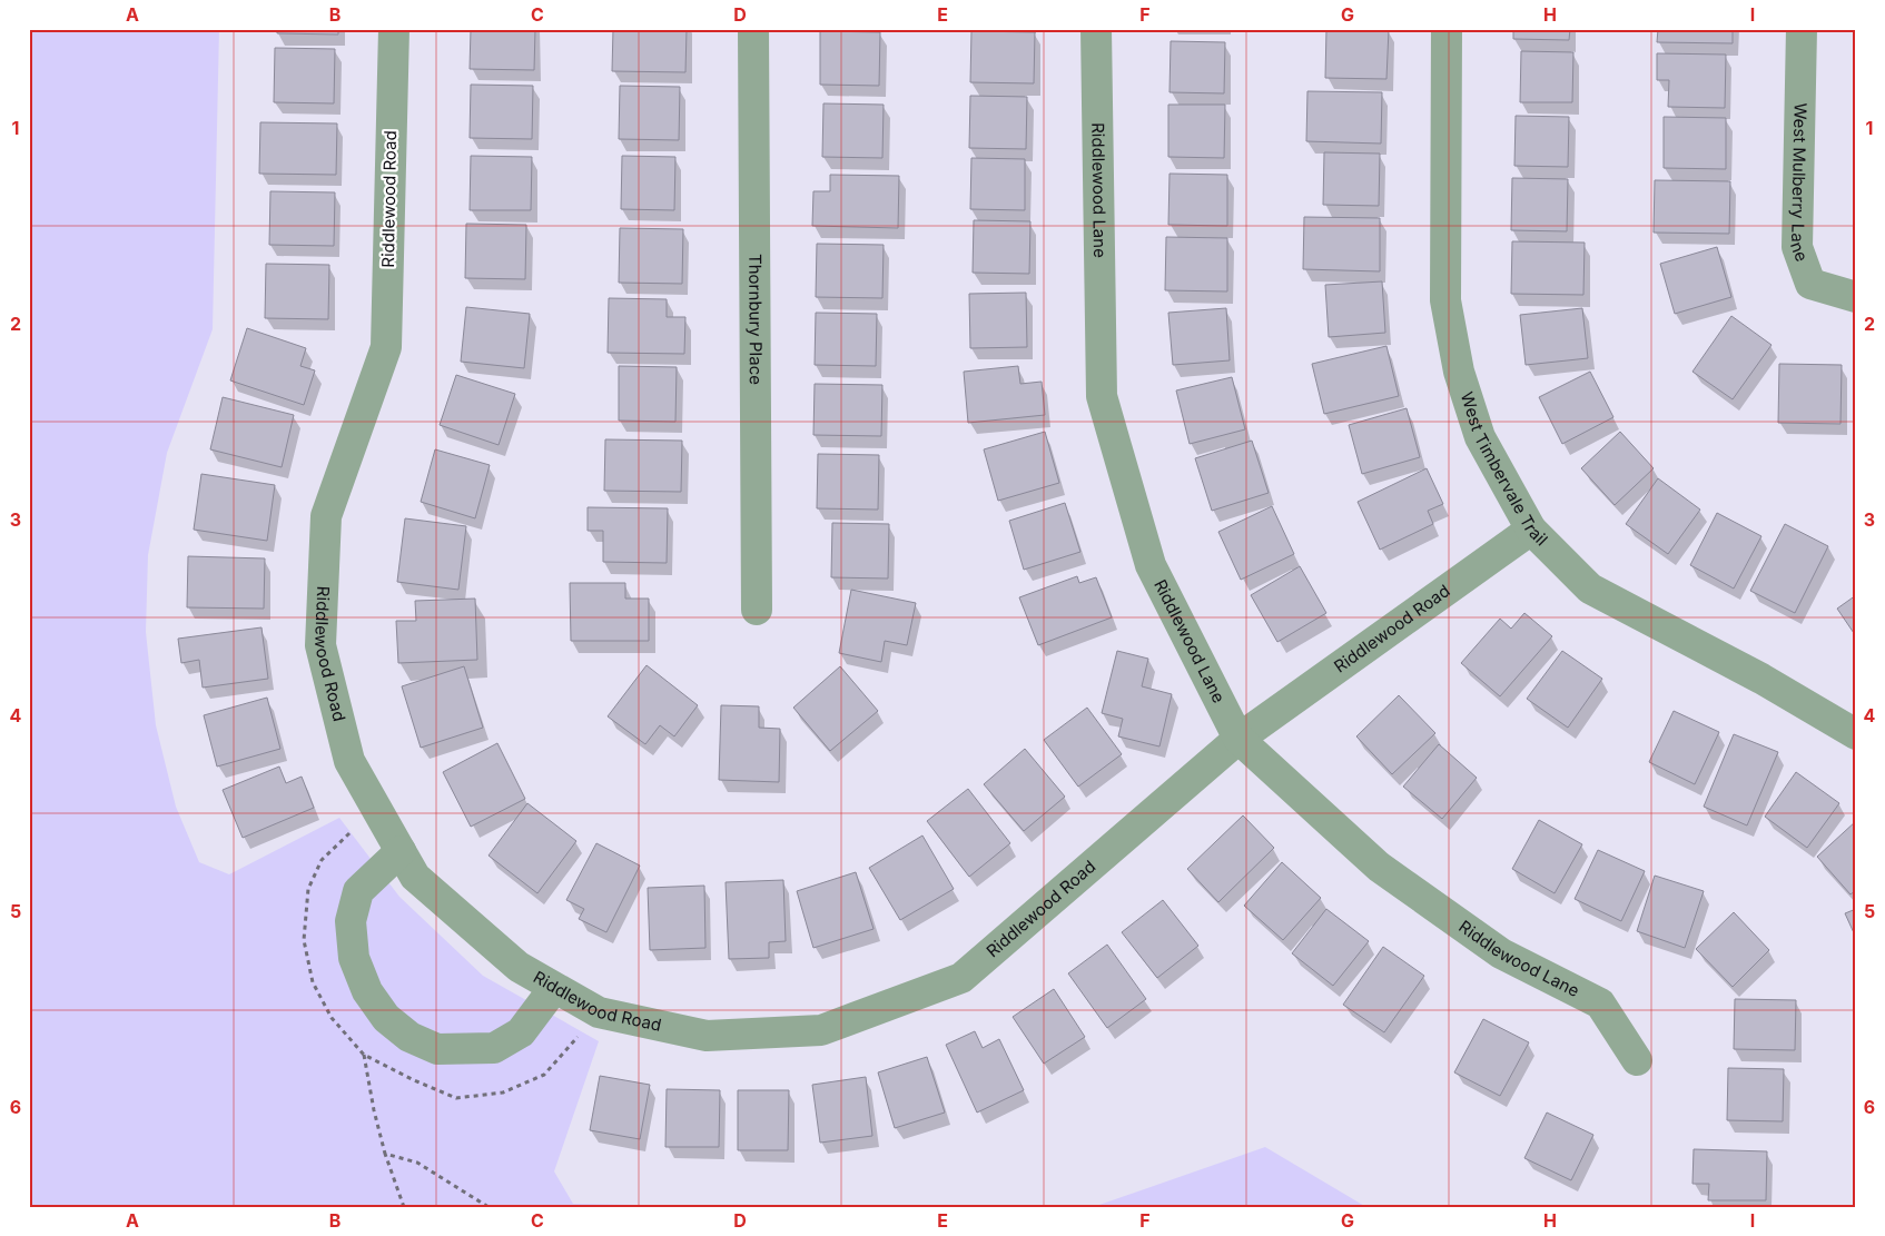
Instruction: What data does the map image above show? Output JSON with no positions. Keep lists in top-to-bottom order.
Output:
{
  "streets": {
    "street": [
      "West Mulberry Lane",
      "Riddlewood Lane",
      "Riddlewood Road",
      "Thornbury Place",
      "West Timbervale Trail"
    ]
  },
  "crossings": [
    ["Riddlewood Lane", "Riddlewood Road"],
    ["Riddlewood Road", "West Timbervale Trail"]
  ],
  "grid": {
    "columns": [
      "A",
      "B",
      "C",
      "D",
      "E",
      "F",
      "G",
      "H",
      "I"
    ],
    "rows": [
      "1",
      "2",
      "3",
      "4",
      "5",
      "6"
    ]
  }
}
